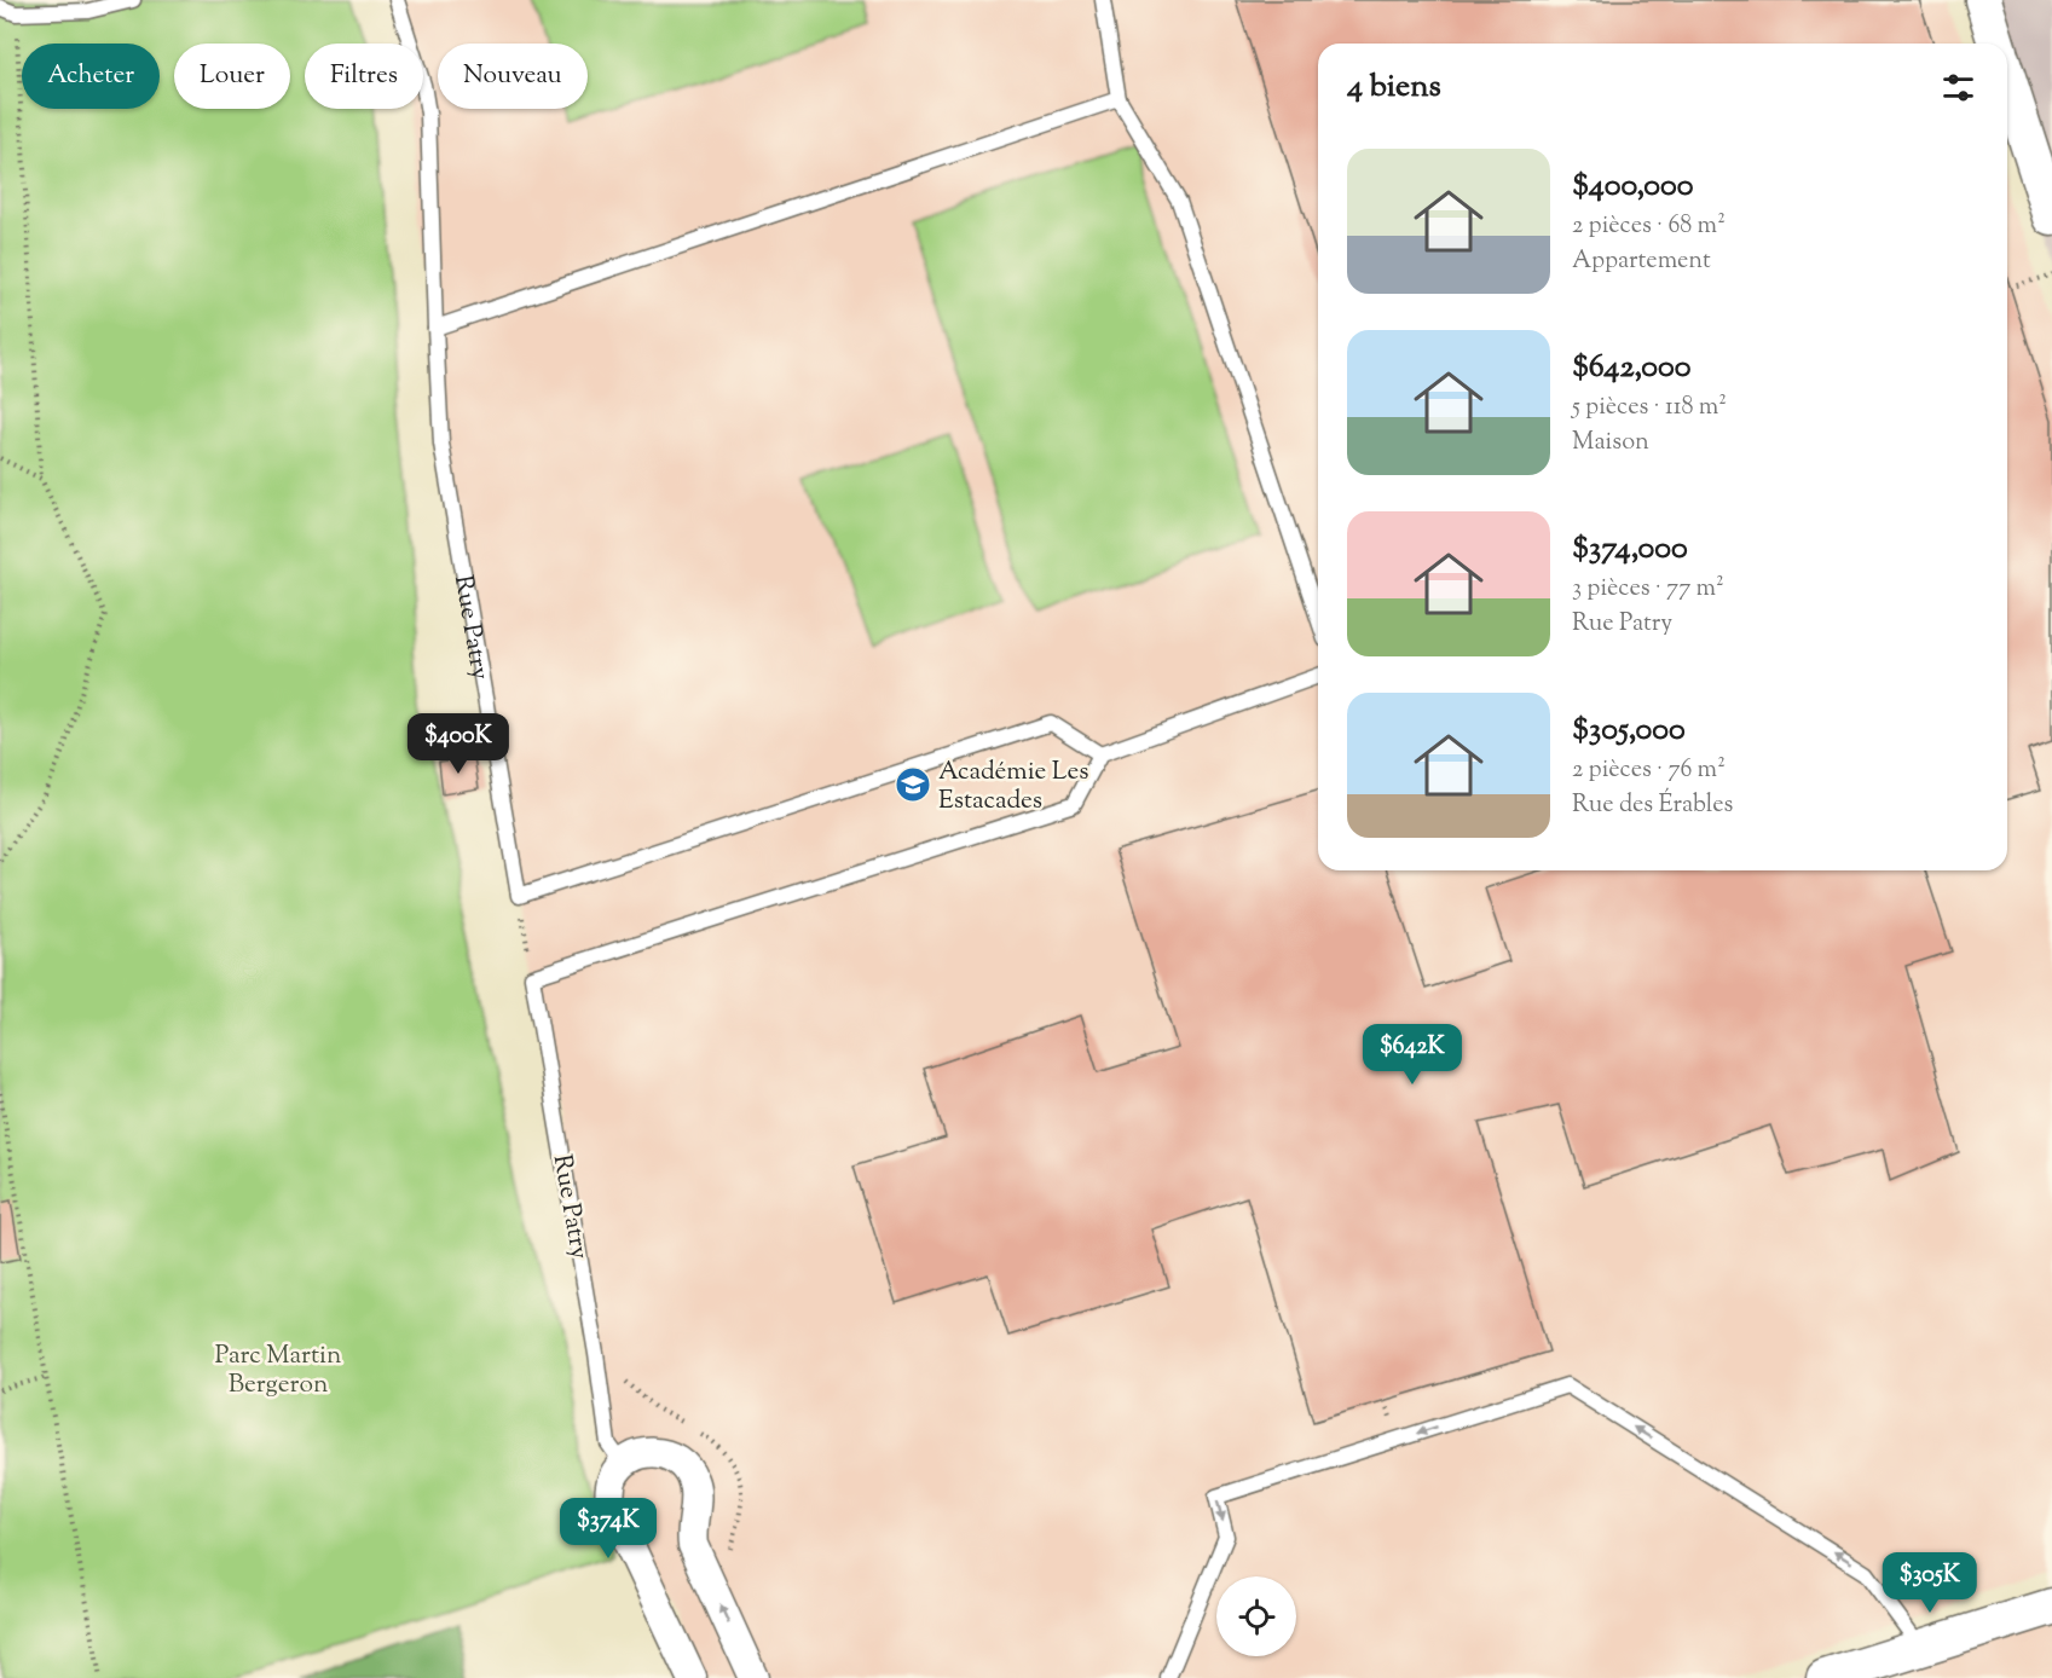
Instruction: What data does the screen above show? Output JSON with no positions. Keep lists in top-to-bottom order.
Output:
{
  "streets": {
    "lane": ["Rue Patry"]
  },
  "parks": ["Parc Martin Bergeron"],
  "places": {
    "school or university": ["Académie Les Estacades"]
  },
  "page": {
    "chip": [
      "Acheter",
      "Louer",
      "Filtres",
      "Nouveau"
    ],
    "heading": "4 biens",
    "list": [
      {
        "name": "$400,000",
        "note": "2 pièces · 68 m² · Appartement"
      },
      {
        "name": "$642,000",
        "note": "5 pièces · 118 m² · Maison"
      },
      {
        "name": "$374,000",
        "note": "3 pièces · 77 m² · Rue Patry"
      },
      {
        "name": "$305,000",
        "note": "2 pièces · 76 m² · Rue des Érables"
      }
    ],
    "price": [
      "$400K",
      "$642K",
      "$374K",
      "$305K"
    ]
  }
}
